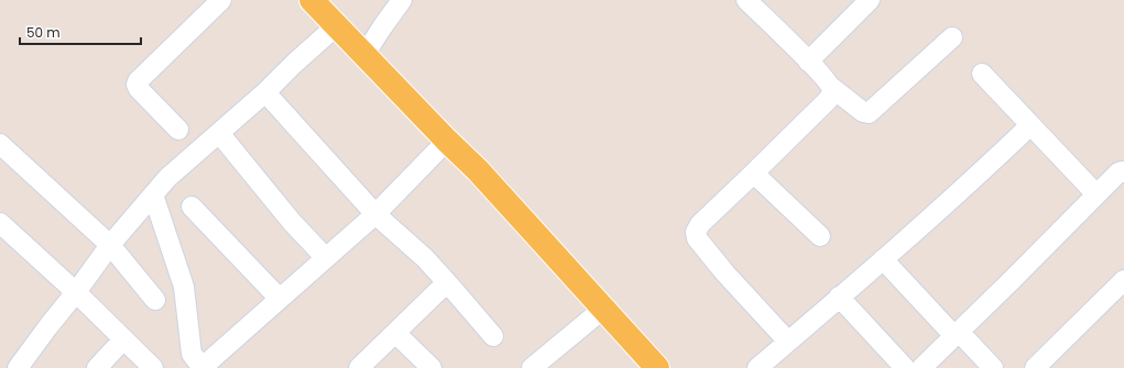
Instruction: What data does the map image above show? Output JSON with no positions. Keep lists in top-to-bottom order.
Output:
{
  "scale_bar": "50 m"
}
